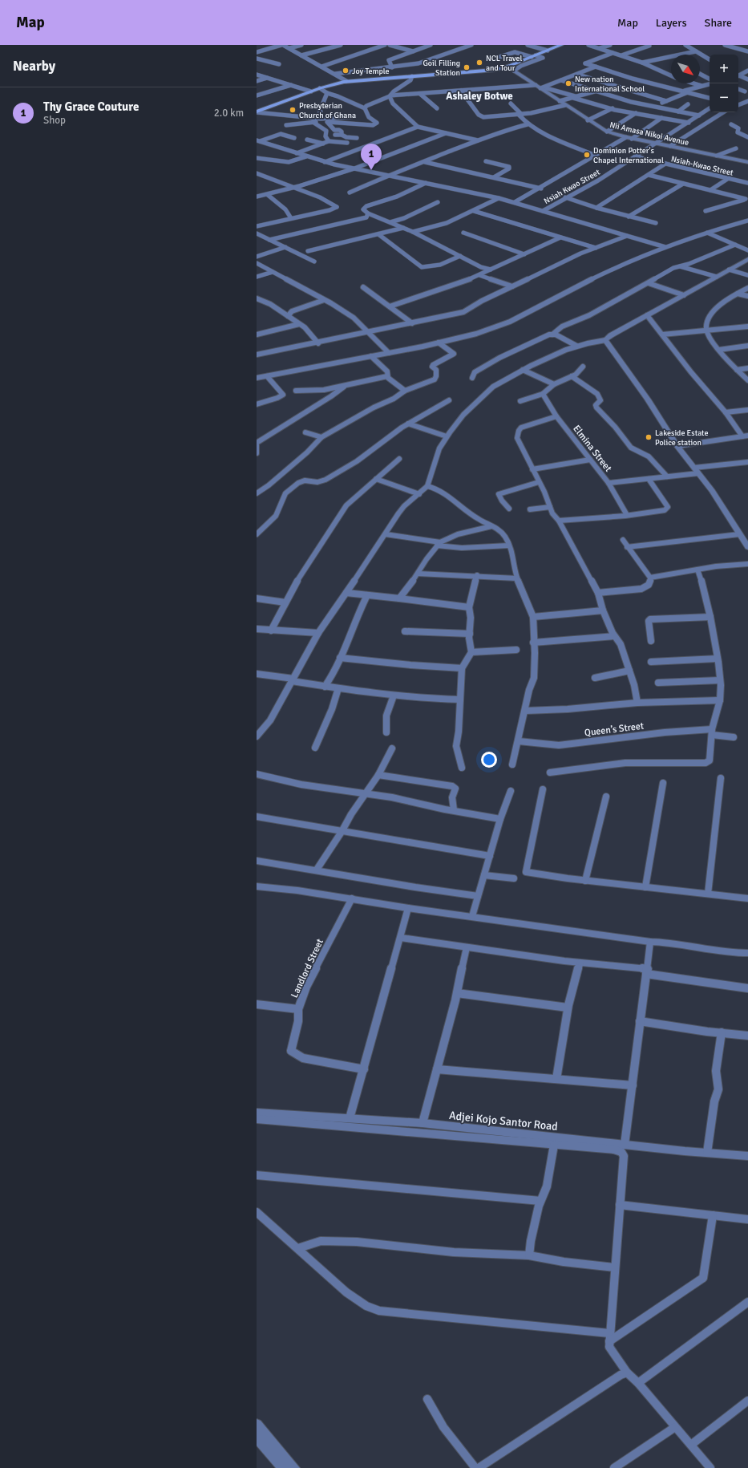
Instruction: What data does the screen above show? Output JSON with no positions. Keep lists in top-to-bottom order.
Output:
{
  "streets": {
    "street": [
      "Nii Amasa Nikoi Avenue",
      "Nsiah-Kwao Street",
      "Nsiah Kwao Street",
      "Elmina Street",
      "Queen’s Street",
      "Landlord Street",
      "Adjei Kojo Santor Road"
    ]
  },
  "crossings": [
    ["Nii Amasa Nikoi Avenue", "Nsiah Kwao Street"],
    ["Nsiah-Kwao Street", "Nsiah Kwao Street"]
  ],
  "districts": ["Ashaley Botwe"],
  "places": [
    "NCL Travel and Tour",
    "Goil Filling Station",
    "Joy Temple",
    "New nation International School",
    "Presbyterian Church of Ghana",
    "Dominion Potter's Chapel International",
    "Lakeside Estate Police station"
  ],
  "north": "bottom right",
  "page": {
    "header": "Map",
    "nav": ["Map", "Layers", "Share"],
    "heading": "Nearby",
    "map_buttons": ["+", "−"],
    "list": [
      {
        "mark": "1",
        "name": "Thy Grace Couture",
        "note": "Shop",
        "value": "2.0 km"
      }
    ],
    "pins": "1"
  }
}
